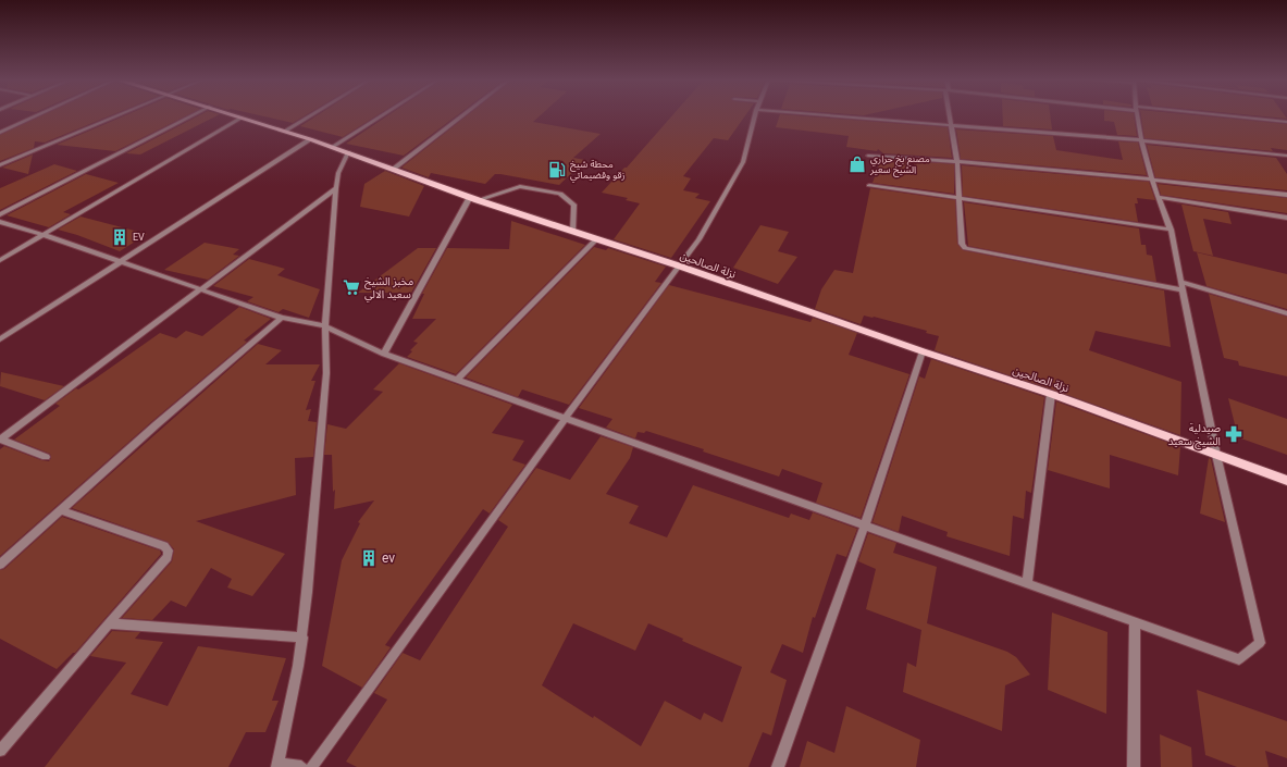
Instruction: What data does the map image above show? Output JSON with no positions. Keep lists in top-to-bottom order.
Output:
{
  "streets": {
    "main road": ["نزلة الصالحين"]
  },
  "places": {
    "shop": ["مصنع بخ حراري الشيخ سعير"],
    "fuel station": ["محطة شيخ زقو وقضيماتي"],
    "building": ["EV", "ev"],
    "supermarket": ["مخبز الشيخ سعيد الالي"],
    "pharmacy": ["صيدلية الشيخ سعيد"]
  }
}
